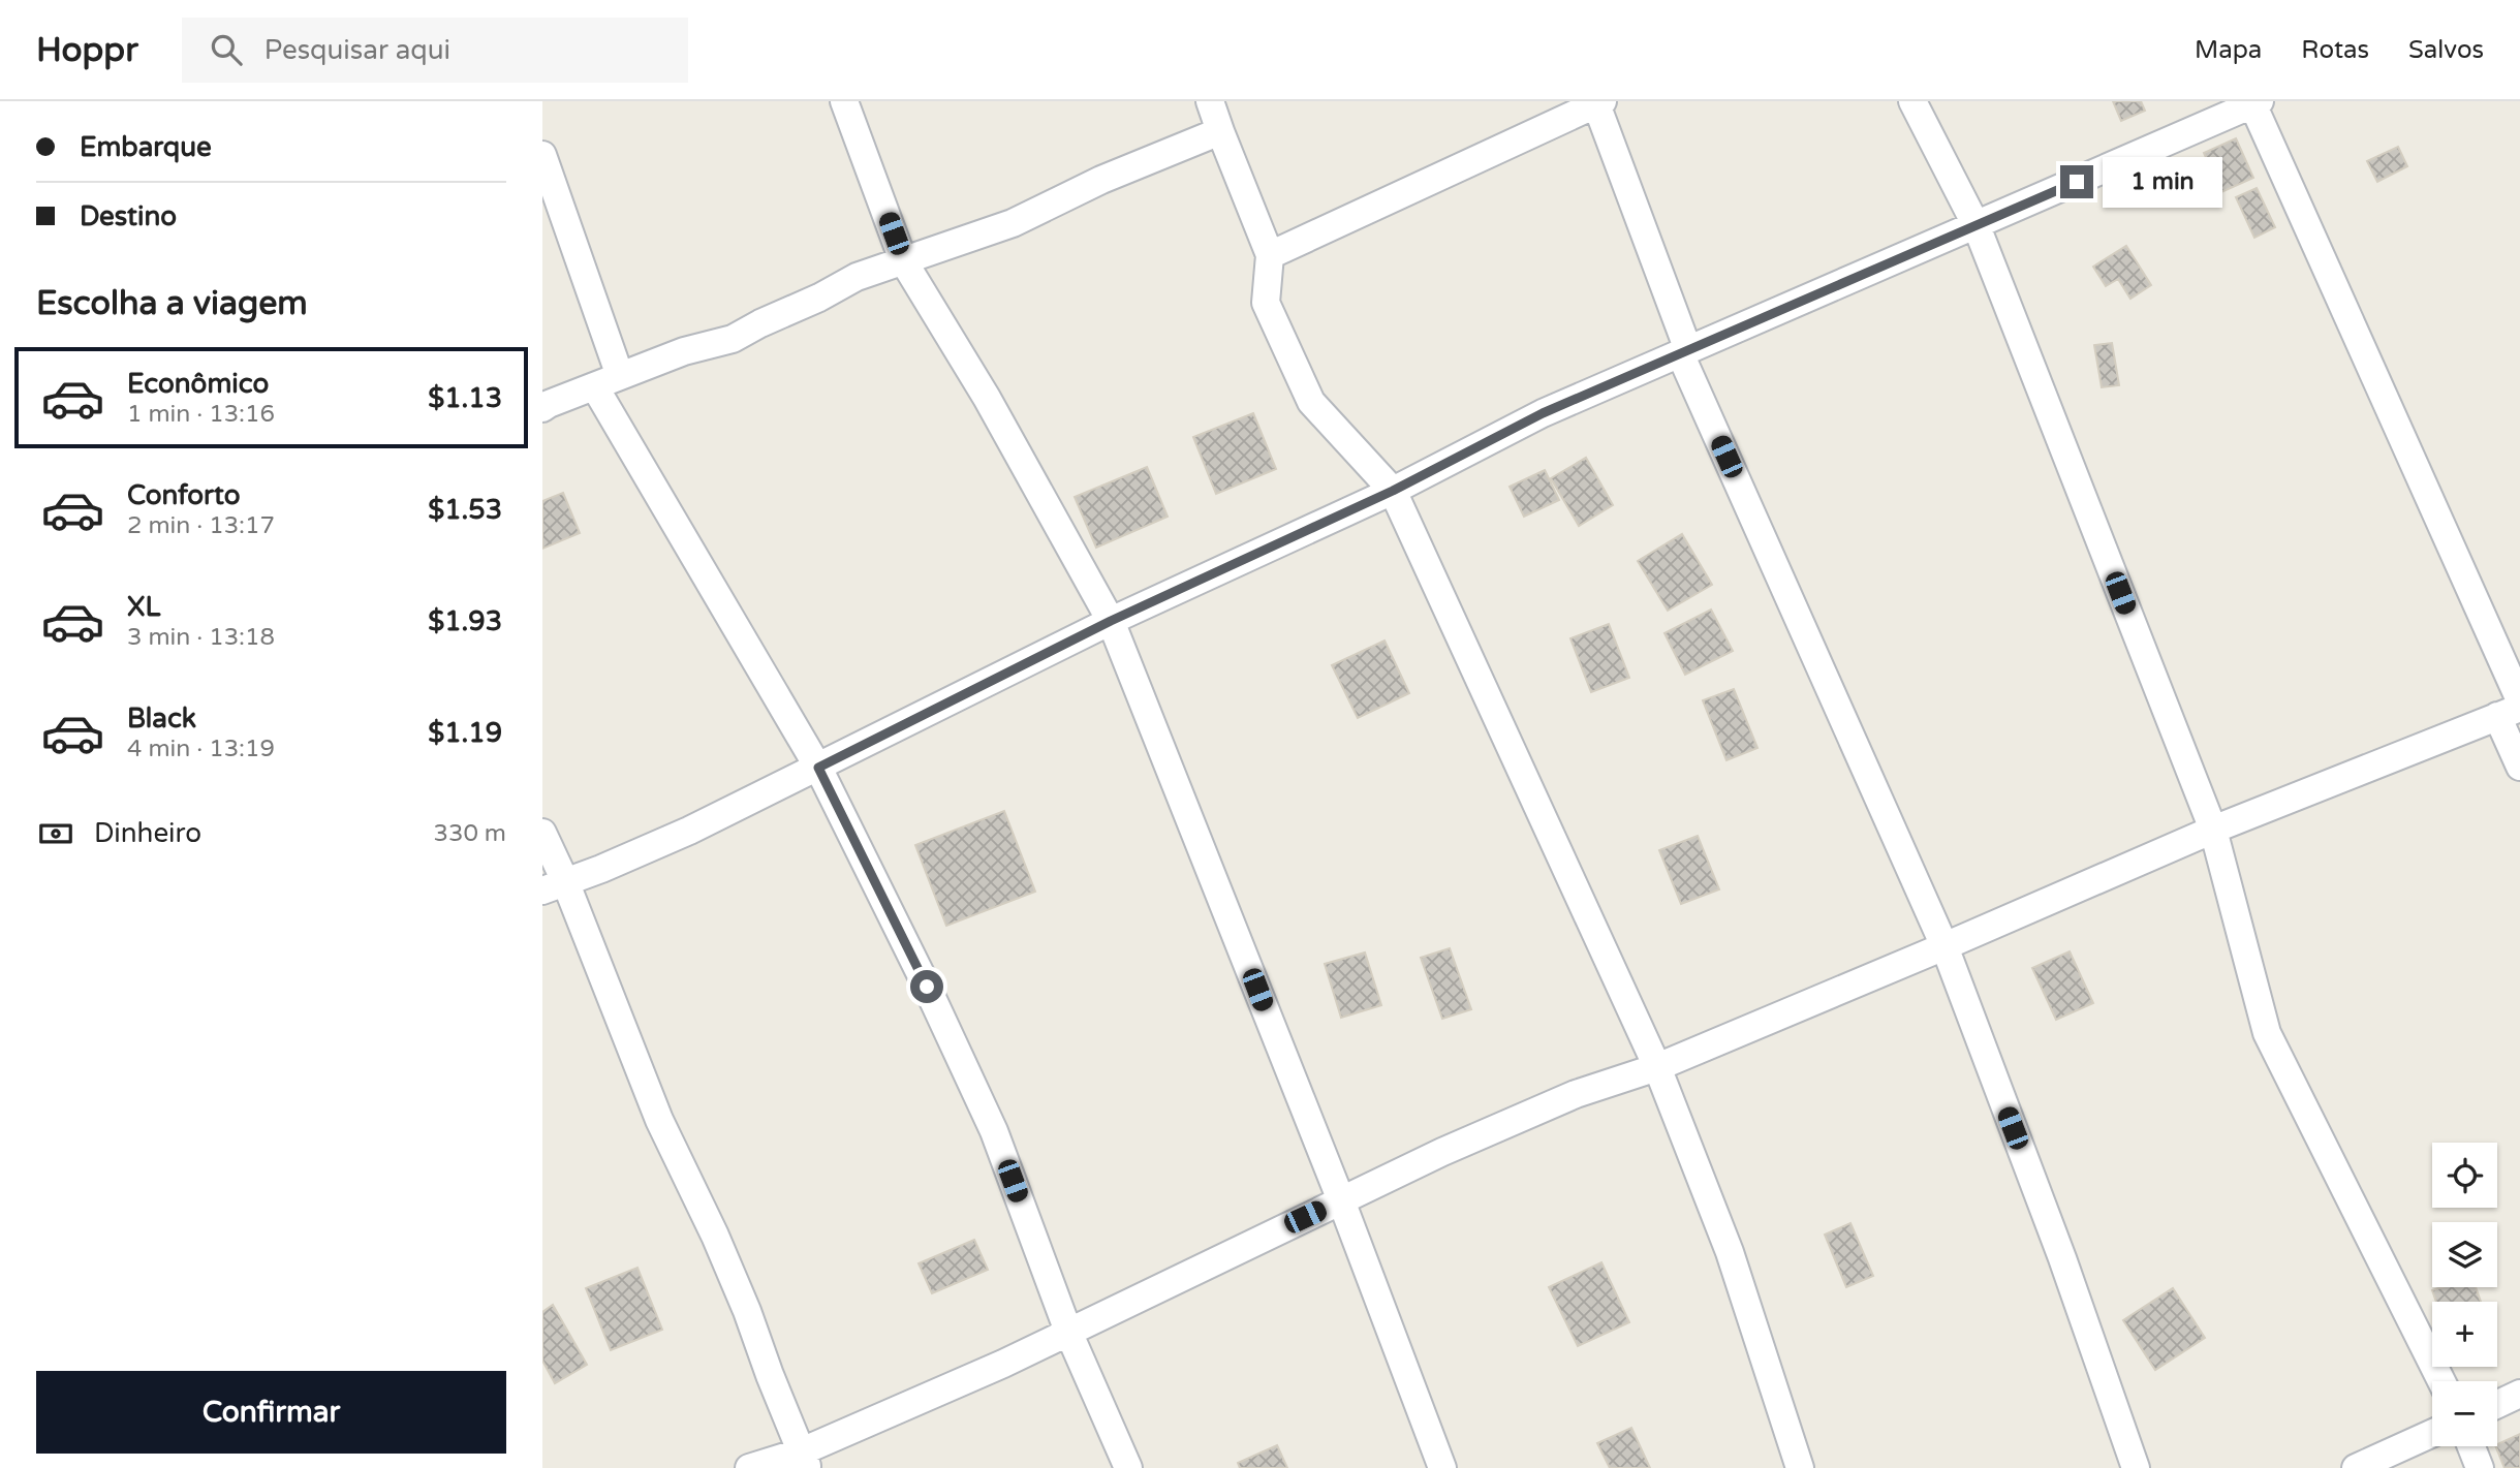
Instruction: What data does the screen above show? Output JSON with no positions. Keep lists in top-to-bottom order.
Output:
{
  "page": {
    "header": "Hoppr",
    "search": "Pesquisar aqui",
    "nav": ["Mapa", "Rotas", "Salvos"],
    "banner": ["Embarque", "Destino"],
    "bubble": "1 min",
    "heading": "Escolha a viagem",
    "list": [
      {
        "name": "Econômico",
        "note": "1 min · 13:16",
        "value": "$1.13"
      },
      {
        "name": "Conforto",
        "note": "2 min · 13:17",
        "value": "$1.53"
      },
      {
        "name": "XL",
        "note": "3 min · 13:18",
        "value": "$1.93"
      },
      {
        "name": "Black",
        "note": "4 min · 13:19",
        "value": "$1.19"
      }
    ],
    "pay": ["Dinheiro", "330 m"],
    "map_buttons": ["+", "−"],
    "buttons": "Confirmar"
  }
}
